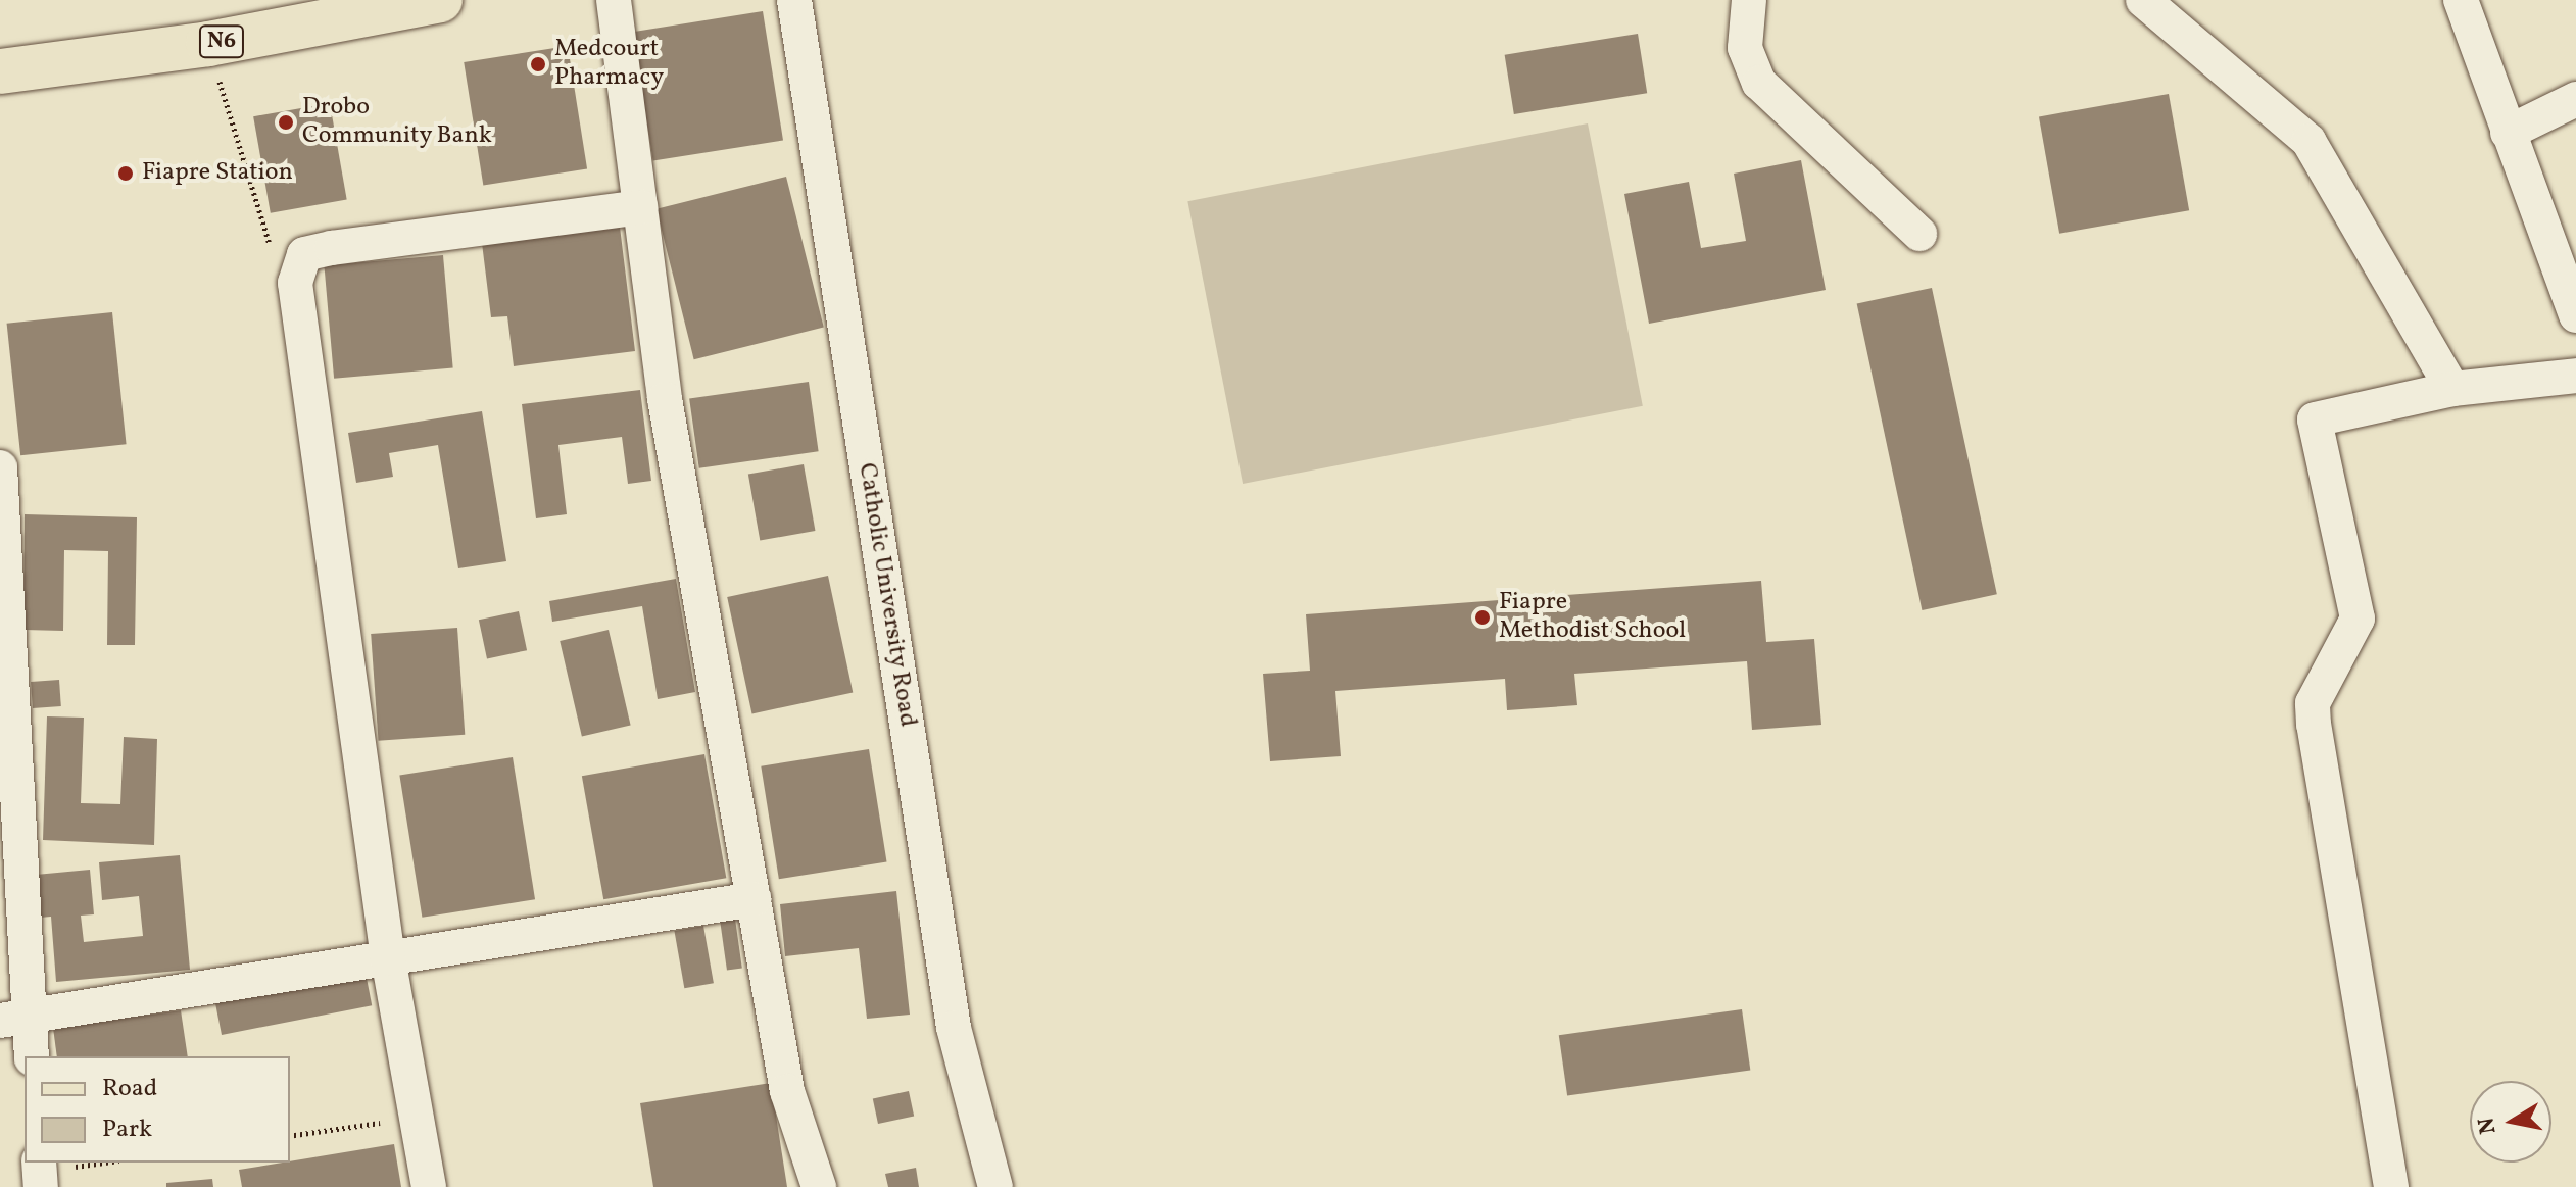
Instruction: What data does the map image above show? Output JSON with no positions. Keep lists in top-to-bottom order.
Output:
{
  "streets": {
    "main road": ["N6"],
    "street": ["Catholic University Road"]
  },
  "places": [
    "Medcourt Pharmacy",
    "Drobo Community Bank",
    "Fiapre Station",
    "Fiapre Methodist School"
  ],
  "legend": ["Road", "Park"],
  "north": "left"
}
